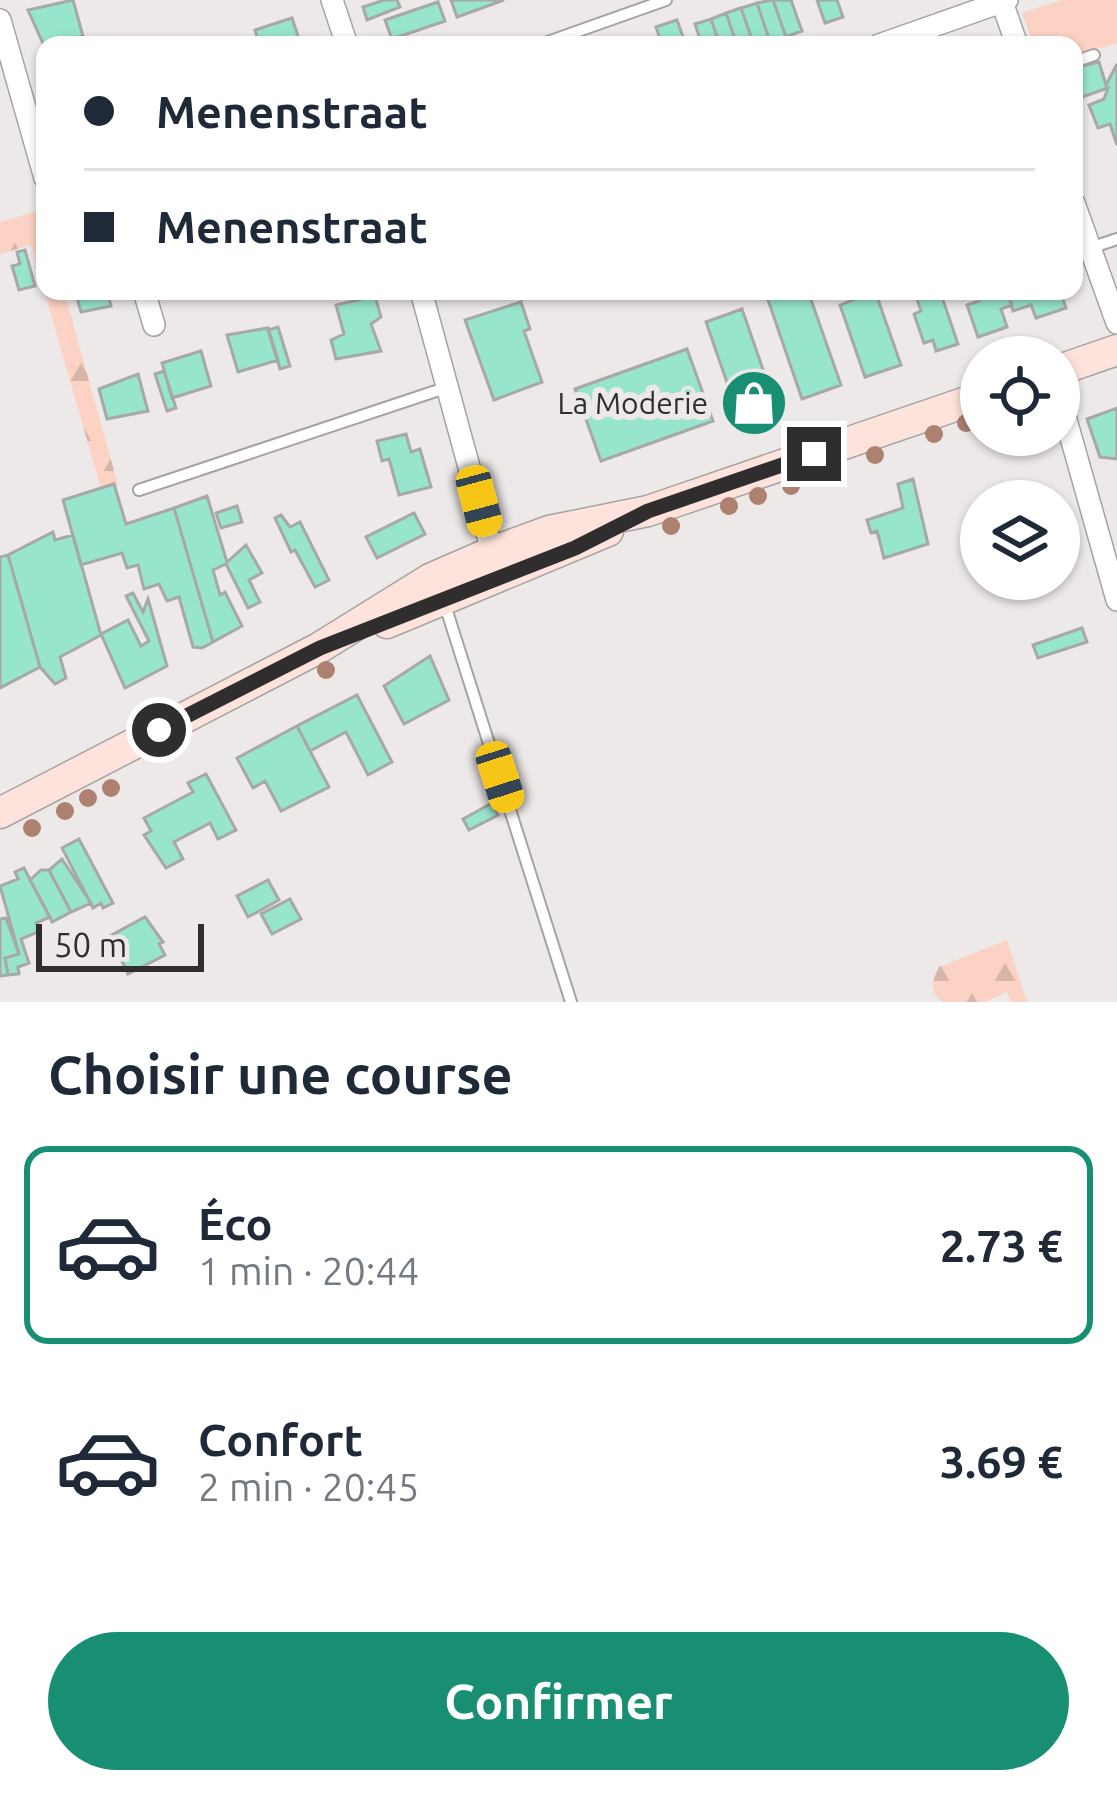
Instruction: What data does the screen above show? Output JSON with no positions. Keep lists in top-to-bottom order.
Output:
{
  "places": {
    "shop": ["La Moderie"]
  },
  "scale_bar": "50 m",
  "page": {
    "banner": ["Menenstraat", "Menenstraat"],
    "scale": "50 m",
    "heading": "Choisir une course",
    "list": [
      {
        "name": "Éco",
        "note": "1 min · 20:44",
        "value": "2.73 €"
      },
      {
        "name": "Confort",
        "note": "2 min · 20:45",
        "value": "3.69 €"
      }
    ],
    "buttons": "Confirmer"
  }
}
